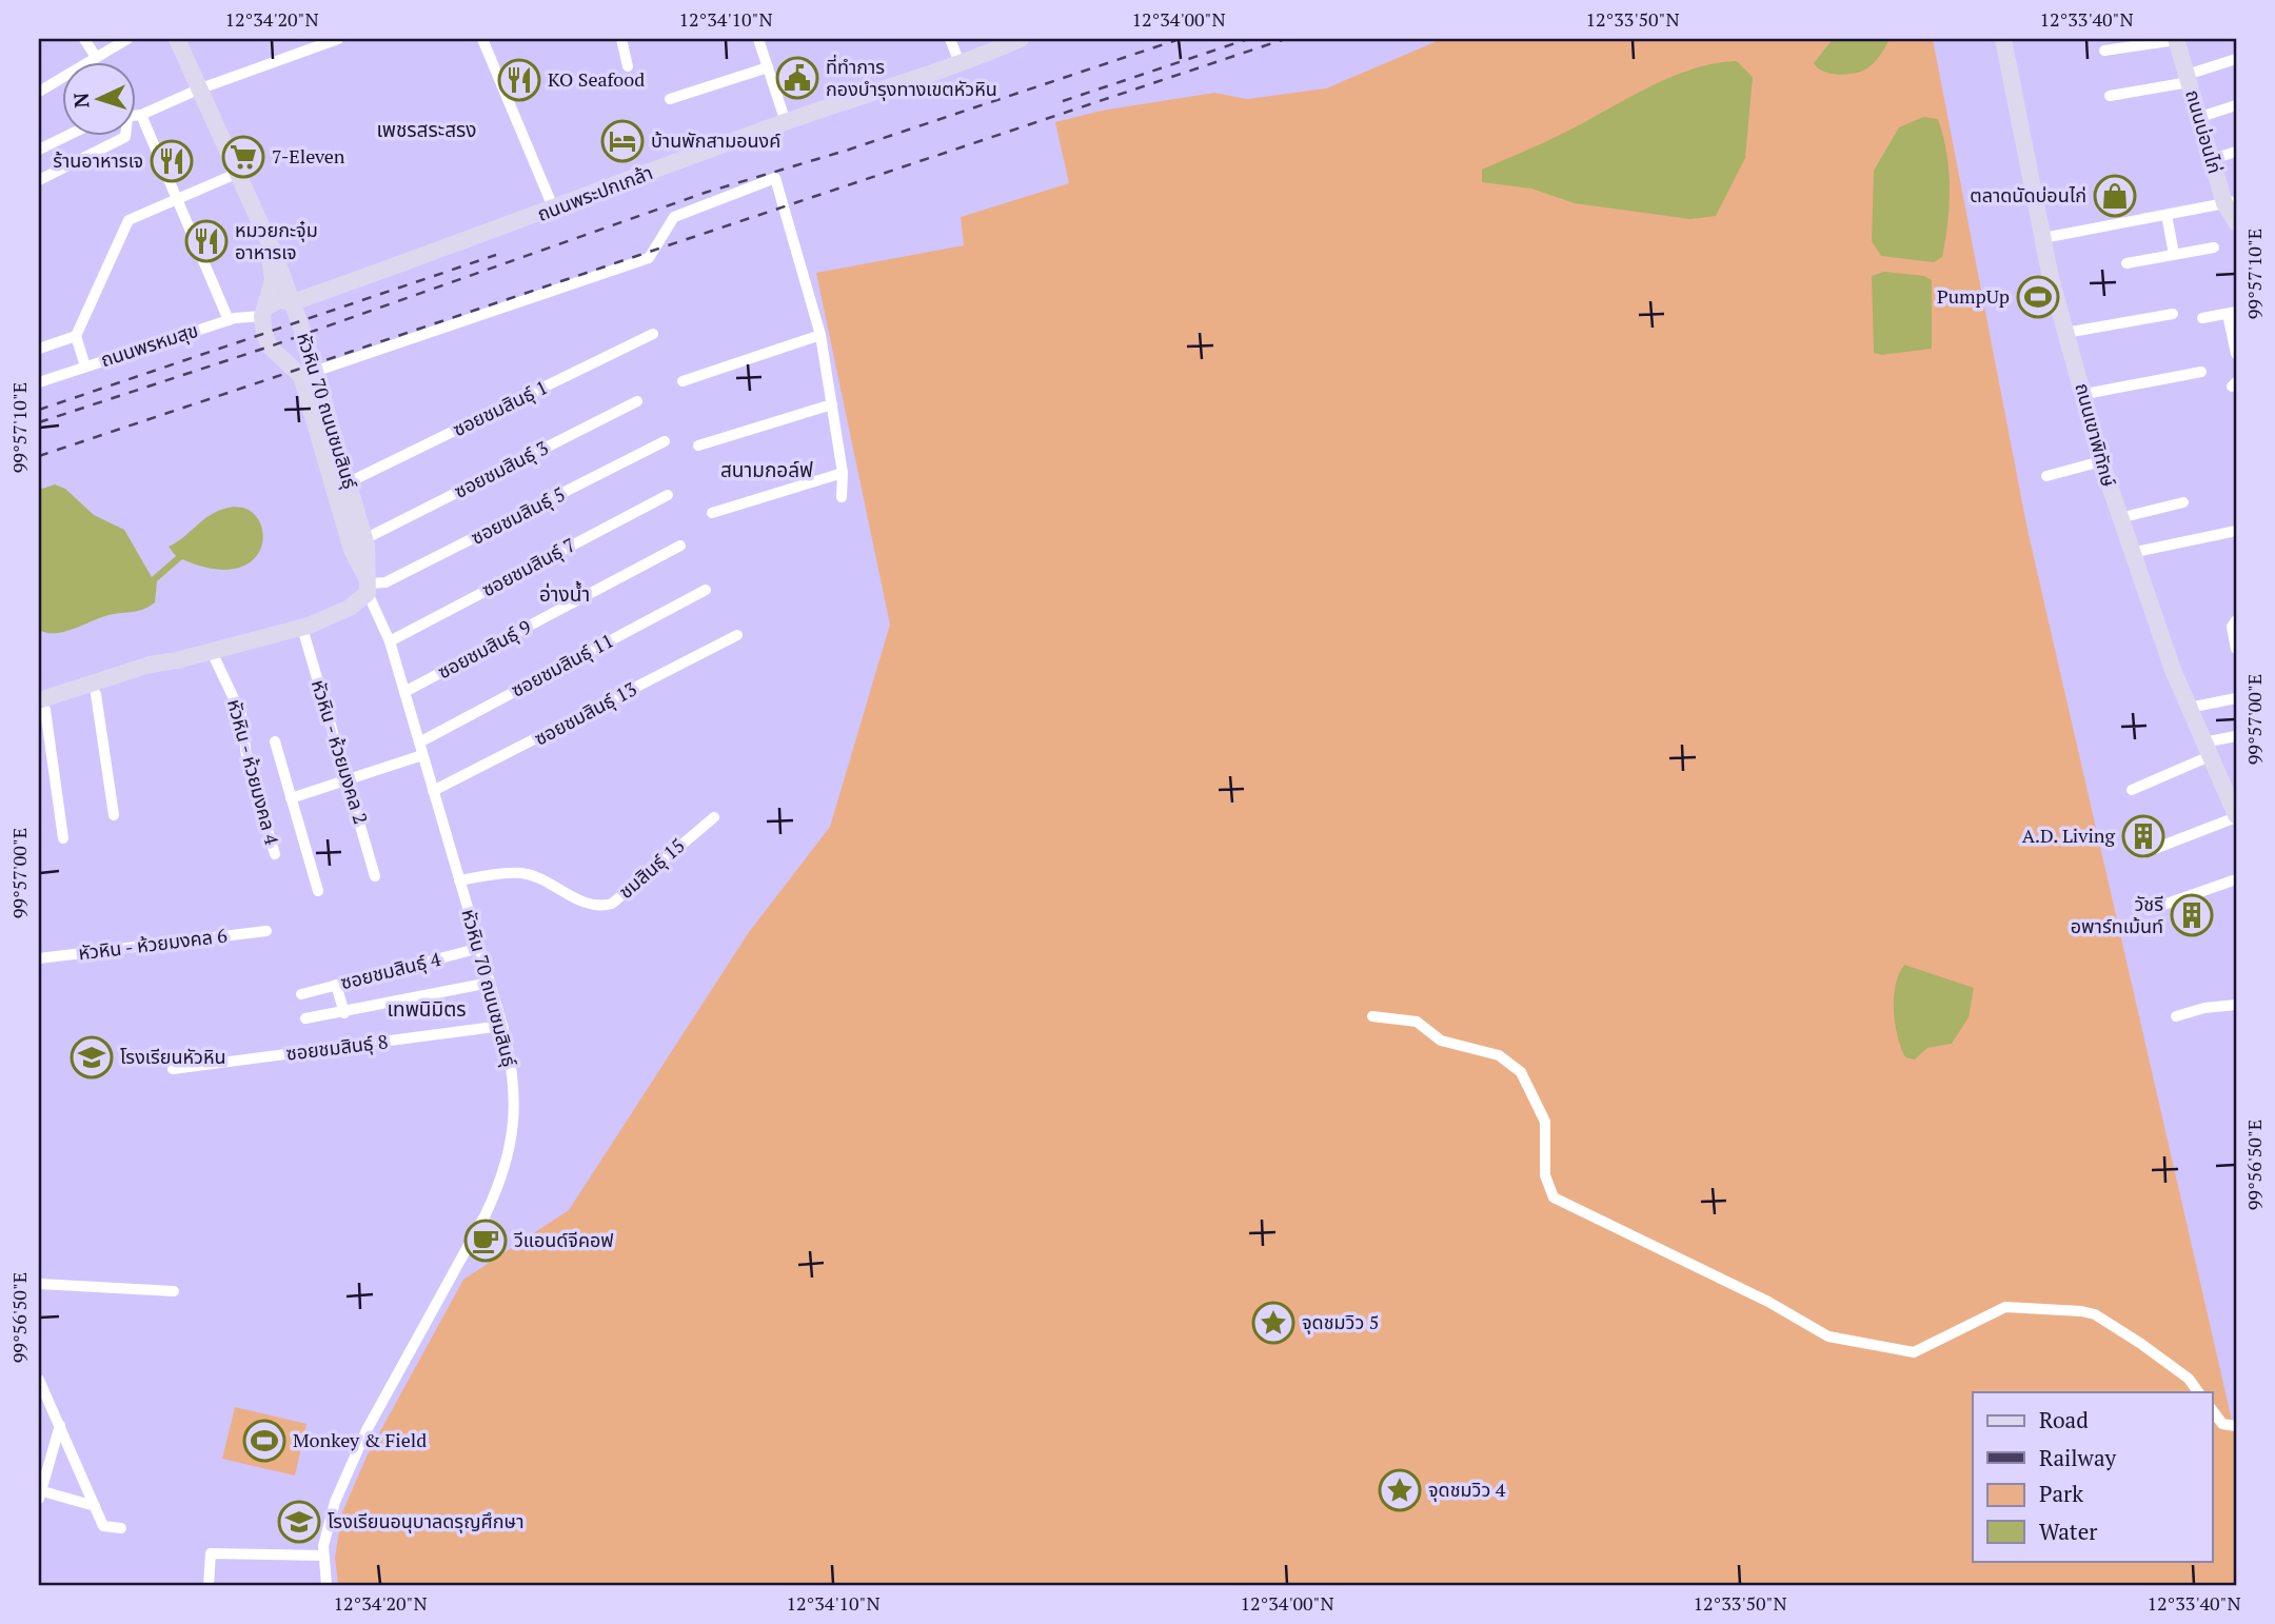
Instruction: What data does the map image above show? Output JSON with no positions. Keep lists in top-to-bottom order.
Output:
{
  "streets": {
    "street": [
      "ถนนบ่อนไก่",
      "ถนนพระปกเกล้า",
      "ถนนพรหมสุข",
      "ซอยชมสินธุ์ 1",
      "หัวหิน 70 ถนนชมสินธุ์",
      "ถนนเขาพิทักษ์",
      "ซอยชมสินธุ์ 3",
      "ซอยชมสินธุ์ 5",
      "ซอยชมสินธุ์ 7",
      "ซอยชมสินธุ์ 9",
      "ซอยชมสินธุ์ 11",
      "ซอยชมสินธุ์ 13",
      "หัวหิน - ห้วยมงคล 2",
      "หัวหิน - ห้วยมงคล 4",
      "ชมสินธุ์ 15",
      "หัวหิน - ห้วยมงคล 6",
      "ซอยชมสินธุ์ 4",
      "ซอยชมสินธุ์ 8"
    ]
  },
  "crossings": [
    ["ถนนพระปกเกล้า", "ถนนพรหมสุข"],
    ["ถนนพระปกเกล้า", "หัวหิน 70 ถนนชมสินธุ์"],
    ["ถนนพรหมสุข", "หัวหิน 70 ถนนชมสินธุ์"],
    ["ซอยชมสินธุ์ 1", "หัวหิน 70 ถนนชมสินธุ์"],
    ["หัวหิน 70 ถนนชมสินธุ์", "ซอยชมสินธุ์ 3"],
    ["หัวหิน 70 ถนนชมสินธุ์", "ซอยชมสินธุ์ 5"],
    ["หัวหิน 70 ถนนชมสินธุ์", "ซอยชมสินธุ์ 7"],
    ["หัวหิน 70 ถนนชมสินธุ์", "ซอยชมสินธุ์ 9"],
    ["หัวหิน 70 ถนนชมสินธุ์", "ซอยชมสินธุ์ 11"],
    ["หัวหิน 70 ถนนชมสินธุ์", "ซอยชมสินธุ์ 13"],
    ["หัวหิน 70 ถนนชมสินธุ์", "ชมสินธุ์ 15"],
    ["หัวหิน 70 ถนนชมสินธุ์", "ซอยชมสินธุ์ 4"],
    ["หัวหิน 70 ถนนชมสินธุ์", "ซอยชมสินธุ์ 8"]
  ],
  "districts": [
    "เพชรสระสรง",
    "สนามกอล์ฟ",
    "อ่างน้ำ",
    "เทพนิมิตร"
  ],
  "places": {
    "public building": ["ที่ทำการ กองบำรุงทางเขตหัวหิน"],
    "restaurant": ["KO Seafood", "ร้านอาหารเจ", "หมวยกะจุ๋ม อาหารเจ"],
    "hotel": ["บ้านพักสามอนงค์"],
    "supermarket": ["7-Eleven"],
    "shop": ["ตลาดนัดบ่อนไก่"],
    "sports": ["PumpUp", "Monkey & Field"],
    "building": ["A.D. Living", "วัชรี อพาร์ทเม้นท์"],
    "school or university": ["โรงเรียนหัวหิน", "โรงเรียนอนุบาลดรุญศึกษา"],
    "cafe": ["วีแอนด์จีคอฟ"],
    "place": ["จุดชมวิว 5", "จุดชมวิว 4"]
  },
  "legend": [
    "Road",
    "Railway",
    "Park",
    "Water"
  ],
  "north": "left",
  "coordinates": [
    "12°34'20\"N",
    "12°34'10\"N",
    "12°34'00\"N",
    "12°33'50\"N",
    "12°33'40\"N",
    "99°57'10\"E",
    "99°57'00\"E",
    "99°56'50\"E"
  ]
}
